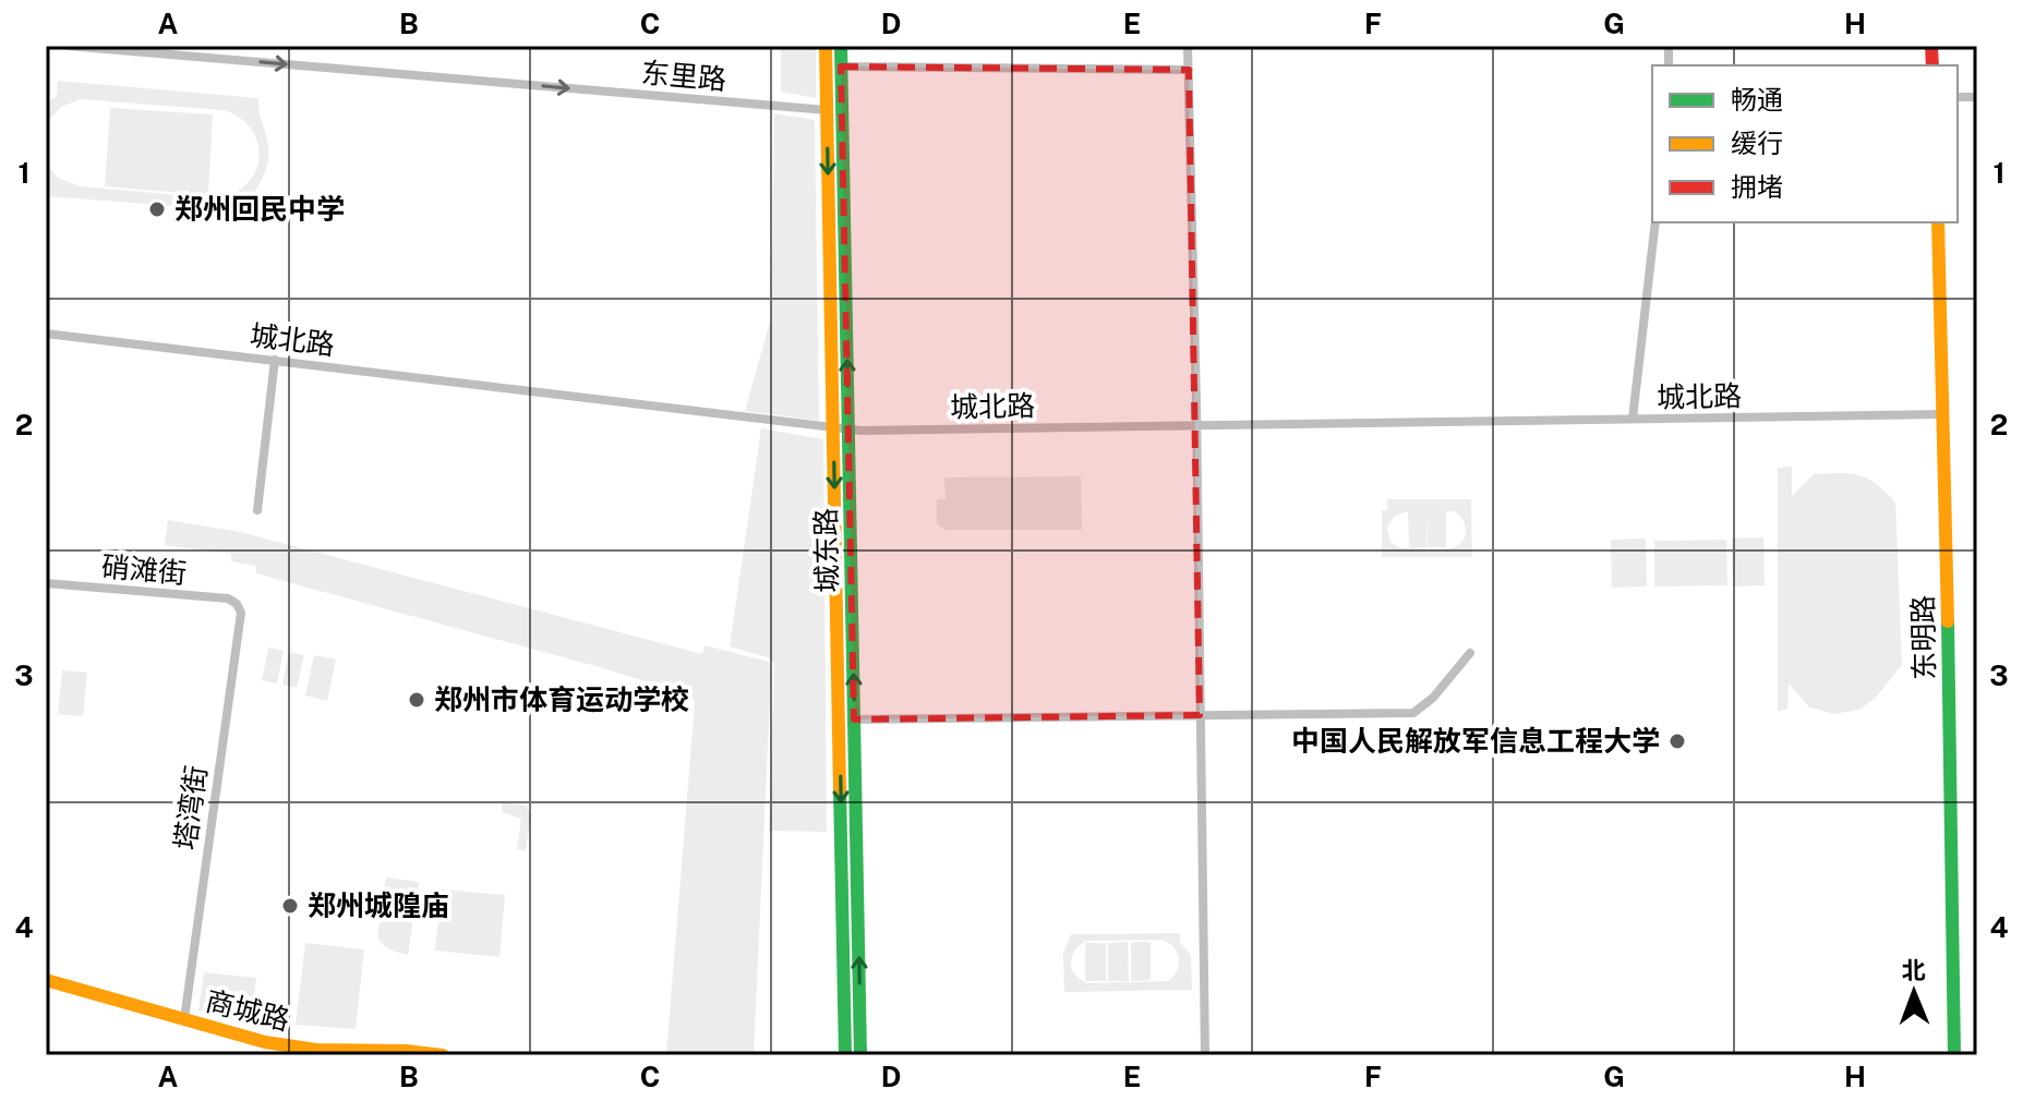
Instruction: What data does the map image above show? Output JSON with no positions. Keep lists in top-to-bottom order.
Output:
{
  "streets": {
    "main road": ["城东路", "东明路", "商城路"],
    "street": [
      "东里路",
      "城北路",
      "硝滩街",
      "塔湾街"
    ]
  },
  "crossings": [
    ["东里路", "城东路"],
    ["城北路", "城东路"],
    ["城北路", "东明路"],
    ["硝滩街", "塔湾街"],
    ["塔湾街", "商城路"]
  ],
  "one_way": ["东里路"],
  "places": [
    "郑州回民中学",
    "郑州市体育运动学校",
    "中国人民解放军信息工程大学",
    "郑州城隍庙"
  ],
  "legend": ["畅通", "缓行", "拥堵"],
  "north": "top",
  "grid": {
    "columns": [
      "A",
      "B",
      "C",
      "D",
      "E",
      "F",
      "G",
      "H"
    ],
    "rows": [
      "1",
      "2",
      "3",
      "4"
    ]
  }
}
